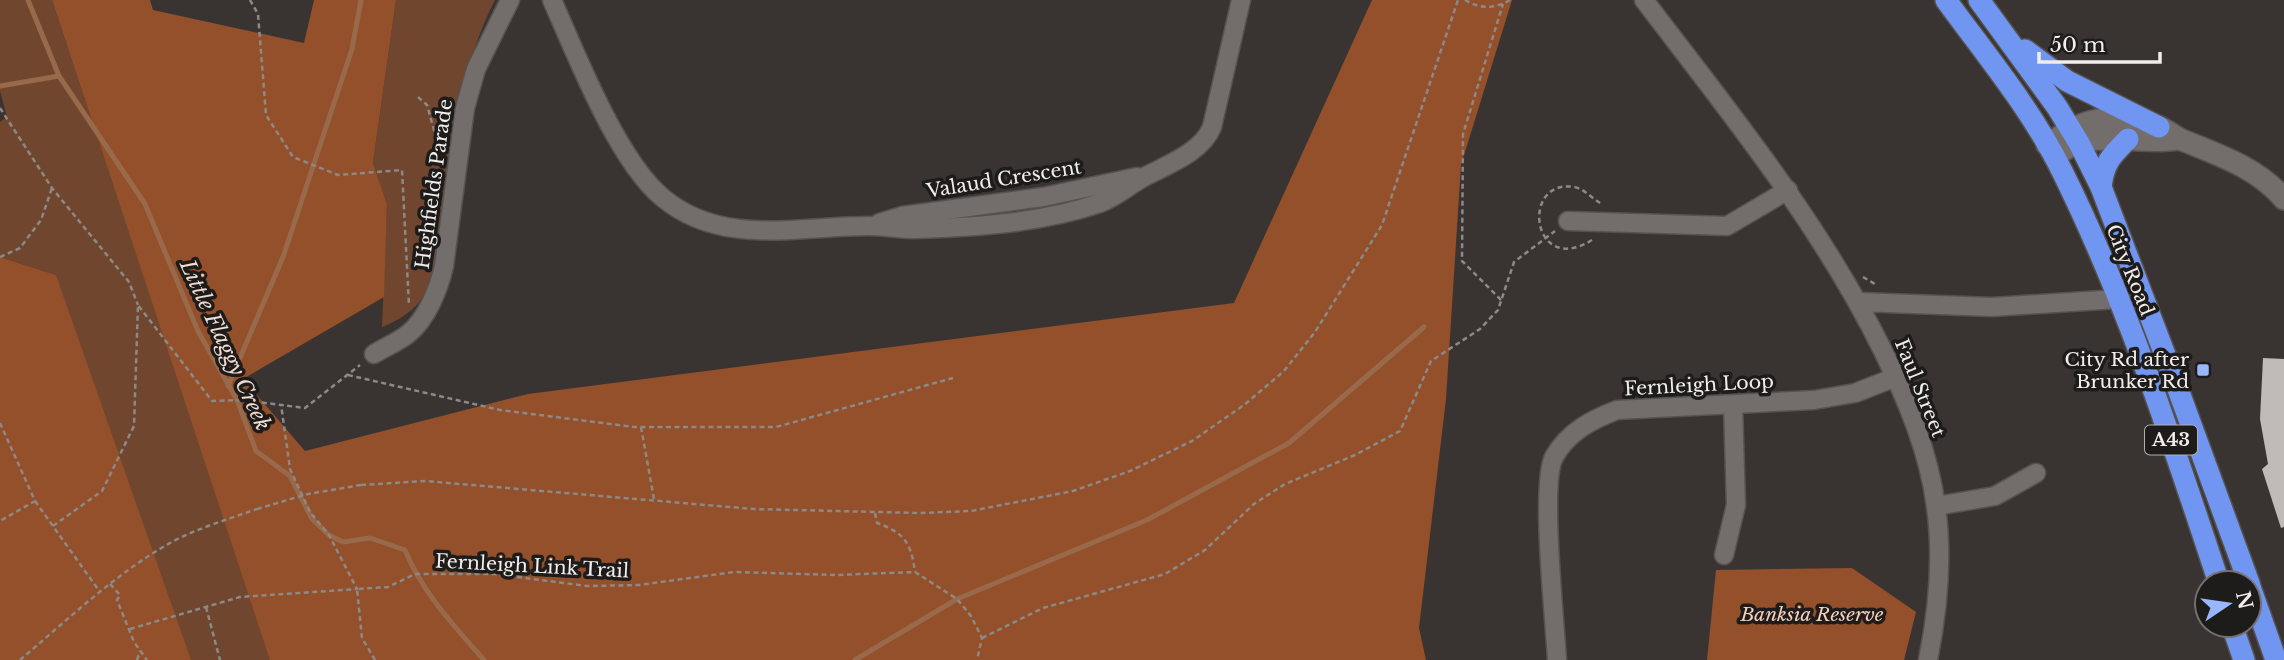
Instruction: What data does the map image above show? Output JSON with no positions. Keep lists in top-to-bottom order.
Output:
{
  "streets": {
    "highway": ["City Road", "A43"],
    "street": [
      "Valaud Crescent",
      "Highfields Parade",
      "Fernleigh Loop",
      "Faul Street"
    ],
    "path": ["Fernleigh Link Trail"]
  },
  "crossings": [
    ["Fernleigh Loop", "Faul Street"]
  ],
  "water": ["Little Flaggy Creek"],
  "parks": ["Banksia Reserve"],
  "places": {
    "transit": ["City Rd after Brunker Rd"]
  },
  "scale_bar": "50 m",
  "north": "right"
}
